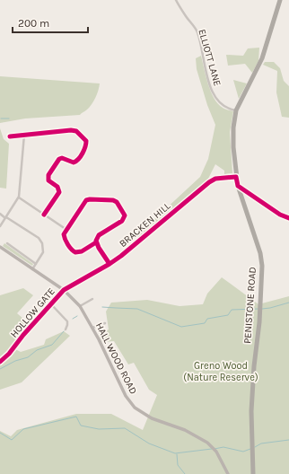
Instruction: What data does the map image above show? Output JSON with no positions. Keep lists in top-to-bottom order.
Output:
{
  "streets": {
    "highway": ["PENISTONE ROAD"],
    "main road": ["BRACKEN HILL", "HOLLOW GATE", "HALL WOOD ROAD"],
    "street": ["ELLIOTT LANE"]
  },
  "crossings": [
    ["ELLIOTT LANE", "PENISTONE ROAD"],
    ["BRACKEN HILL", "PENISTONE ROAD"],
    ["BRACKEN HILL", "HOLLOW GATE"],
    ["BRACKEN HILL", "HALL WOOD ROAD"],
    ["HOLLOW GATE", "HALL WOOD ROAD"]
  ],
  "parks": ["Greno Wood (Nature Reserve)"],
  "scale_bar": "200 m"
}
